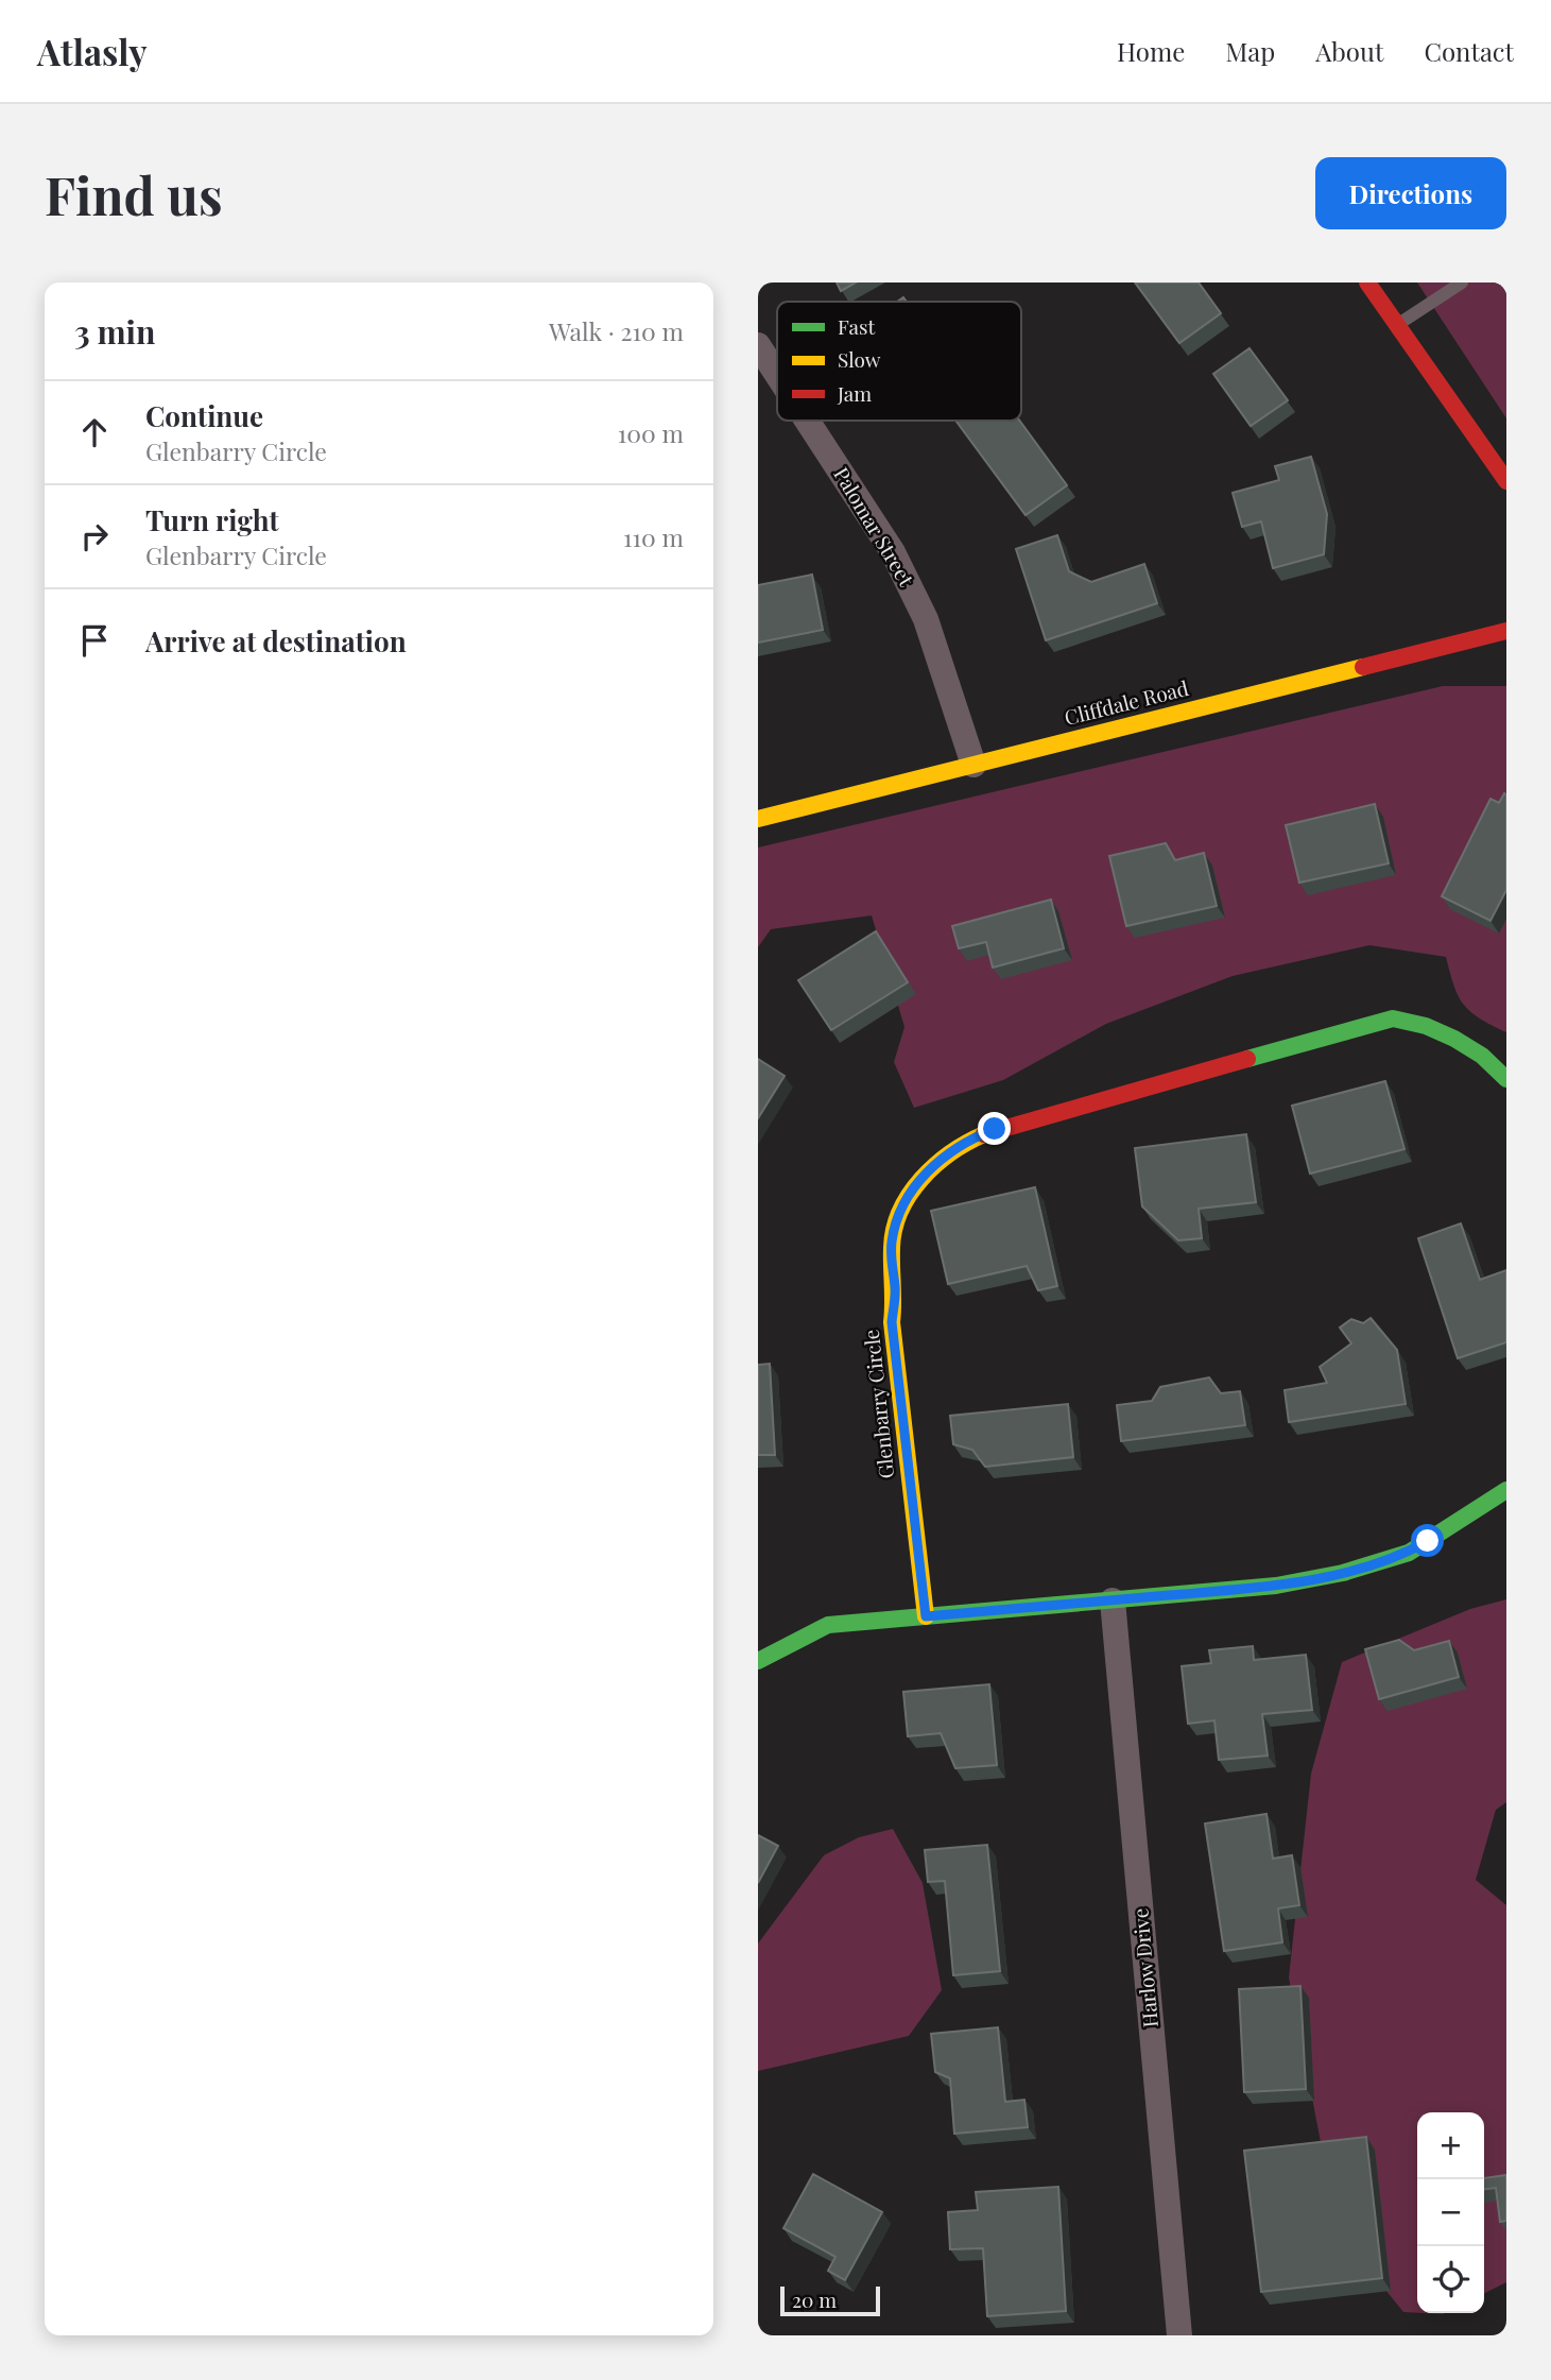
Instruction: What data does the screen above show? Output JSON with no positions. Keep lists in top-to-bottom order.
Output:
{
  "streets": {
    "street": [
      "Palomar Street",
      "Cliffdale Road",
      "Glenbarry Circle",
      "Harlow Drive"
    ]
  },
  "crossings": [
    ["Palomar Street", "Cliffdale Road"]
  ],
  "legend": ["Fast", "Slow", "Jam"],
  "scale_bar": "20 m",
  "page": {
    "header": "Atlasly",
    "nav": [
      "Home",
      "Map",
      "About",
      "Contact"
    ],
    "buttons": "Directions",
    "title": "Find us",
    "heading": ["3 min", "Walk · 210 m"],
    "list": [
      ["Continue", "Glenbarry Circle", "100 m"],
      ["Turn right", "Glenbarry Circle", "110 m"],
      "Arrive at destination"
    ],
    "map_buttons": ["+", "−"],
    "scale": "20 m"
  }
}
